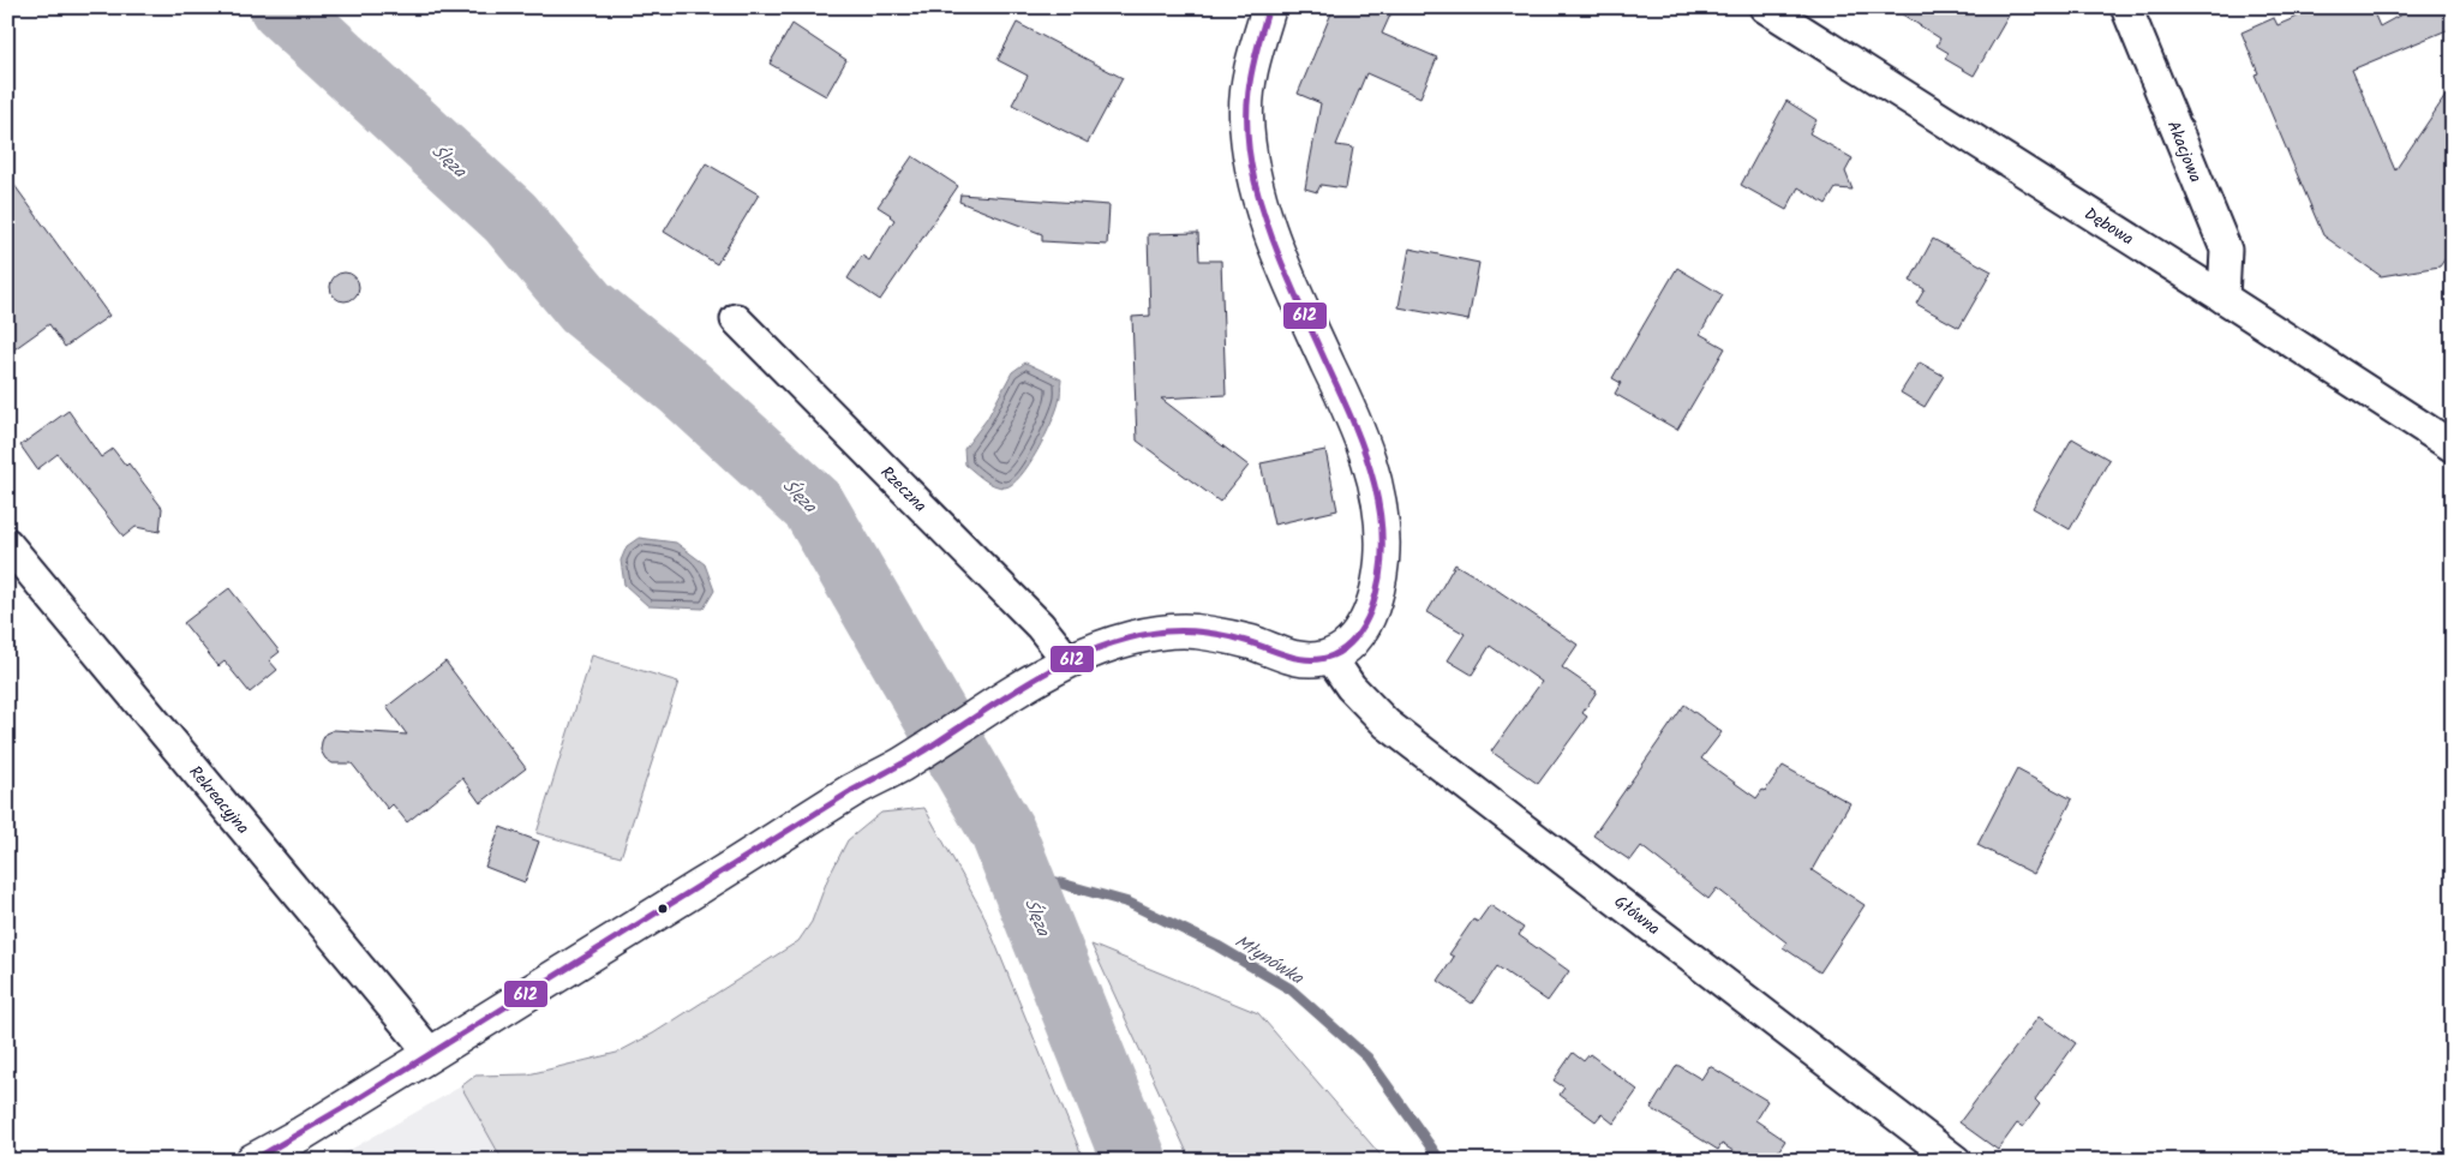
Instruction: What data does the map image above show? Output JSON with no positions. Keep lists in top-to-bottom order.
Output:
{
  "streets": {
    "street": [
      "Akacjowa",
      "Dębowa",
      "Rzeczna",
      "Rekreacyjna",
      "Główna"
    ]
  },
  "crossings": [
    ["Akacjowa", "Dębowa"]
  ],
  "water": ["Ślęza", "Młynówka"],
  "lines": ["transit line 612"]
}
